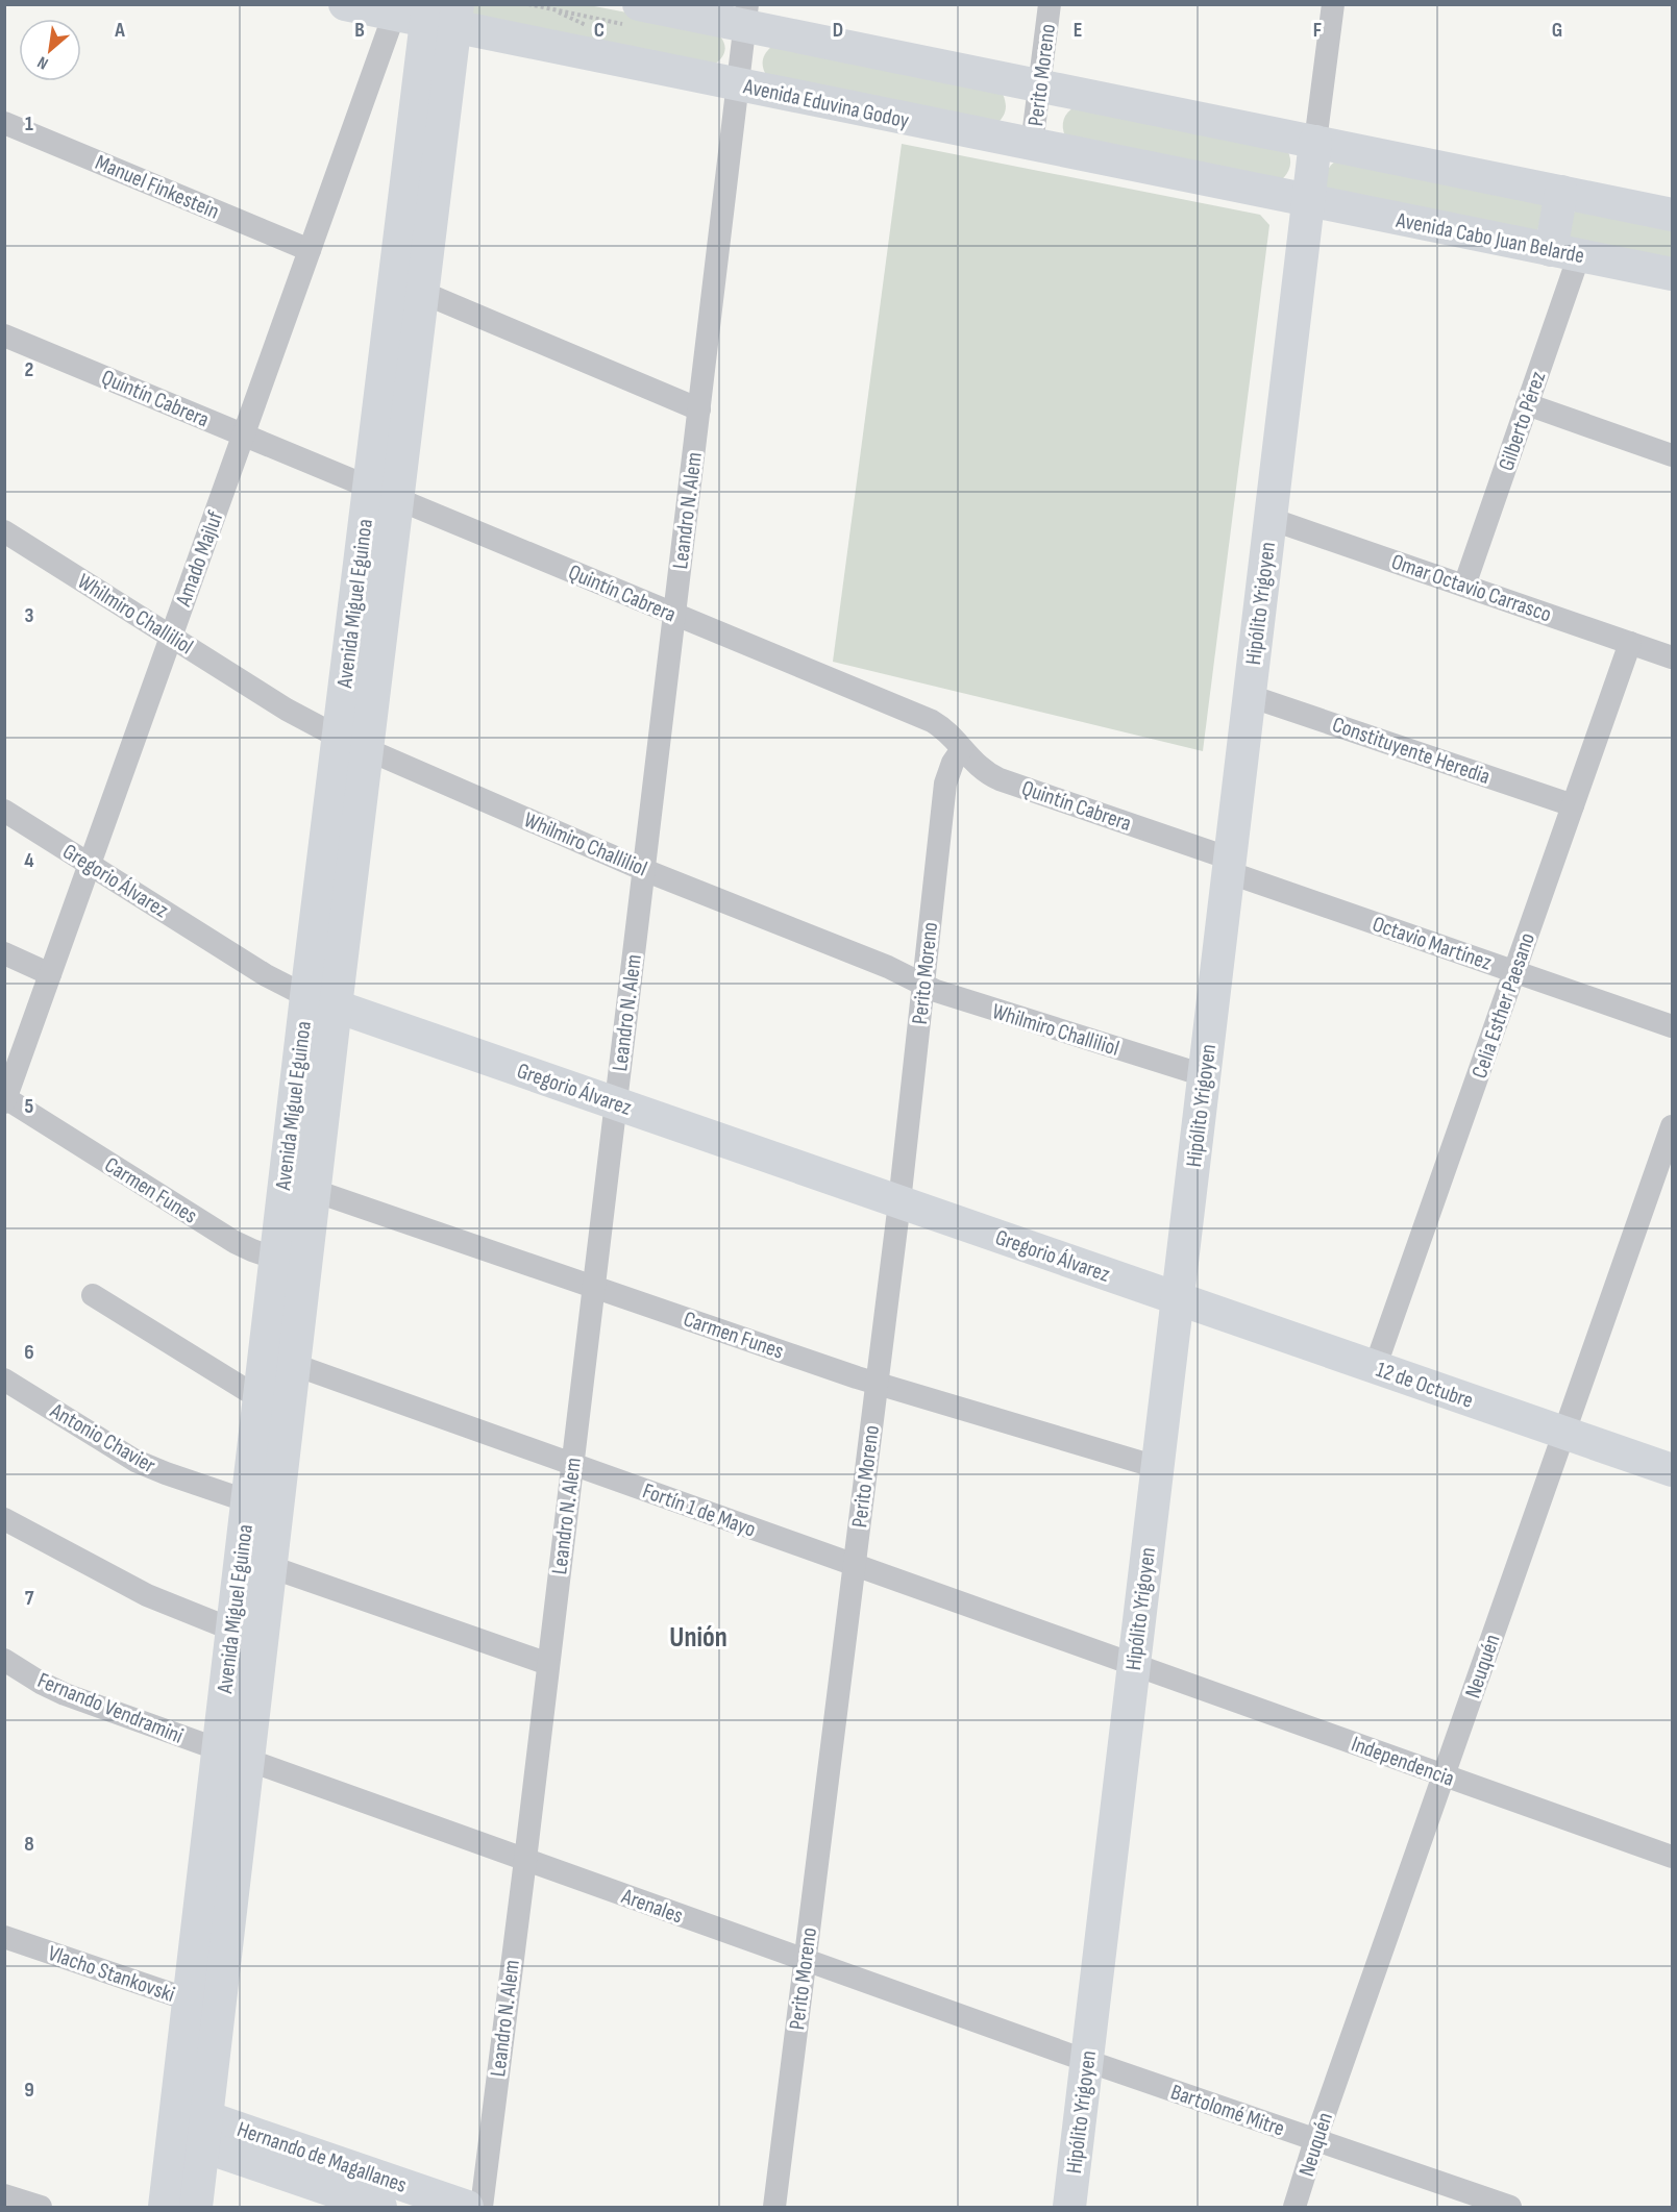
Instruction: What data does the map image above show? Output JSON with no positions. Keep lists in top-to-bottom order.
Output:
{
  "streets": {
    "main road": [
      "Avenida Eduvina Godoy",
      "Avenida Cabo Juan Belarde",
      "Avenida Miguel Eguinoa",
      "Hipólito Yrigoyen",
      "Gregorio Álvarez",
      "12 de Octubre",
      "Hernando de Magallanes"
    ],
    "street": [
      "Perito Moreno",
      "Manuel Finkestein",
      "Quintín Cabrera",
      "Gilberto Pérez",
      "Leandro N. Alem",
      "Amado Majluf",
      "Omar Octavio Carrasco",
      "Whilmiro Challiliol",
      "Constituyente Heredia",
      "Octavio Martínez",
      "Celia Esther Paesano",
      "Carmen Funes",
      "Antonio Chavier",
      "Fortín 1 de Mayo",
      "Neuquén",
      "Fernando Vendramini",
      "Independencia",
      "Arenales",
      "Vlacho Stankovski",
      "Bartolomé Mitre"
    ]
  },
  "crossings": [
    ["Perito Moreno", "Avenida Eduvina Godoy"],
    ["Perito Moreno", "Quintín Cabrera"],
    ["Perito Moreno", "Whilmiro Challiliol"],
    ["Perito Moreno", "Gregorio Álvarez"],
    ["Perito Moreno", "Carmen Funes"],
    ["Perito Moreno", "Fortín 1 de Mayo"],
    ["Perito Moreno", "Arenales"],
    ["Avenida Eduvina Godoy", "Avenida Cabo Juan Belarde"],
    ["Avenida Eduvina Godoy", "Leandro N. Alem"],
    ["Avenida Eduvina Godoy", "Amado Majluf"],
    ["Avenida Eduvina Godoy", "Avenida Miguel Eguinoa"],
    ["Avenida Eduvina Godoy", "Hipólito Yrigoyen"],
    ["Manuel Finkestein", "Amado Majluf"],
    ["Avenida Cabo Juan Belarde", "Gilberto Pérez"],
    ["Avenida Cabo Juan Belarde", "Hipólito Yrigoyen"],
    ["Quintín Cabrera", "Leandro N. Alem"],
    ["Quintín Cabrera", "Amado Majluf"],
    ["Quintín Cabrera", "Avenida Miguel Eguinoa"],
    ["Quintín Cabrera", "Hipólito Yrigoyen"],
    ["Quintín Cabrera", "Octavio Martínez"],
    ["Gilberto Pérez", "Omar Octavio Carrasco"],
    ["Leandro N. Alem", "Whilmiro Challiliol"],
    ["Leandro N. Alem", "Gregorio Álvarez"],
    ["Leandro N. Alem", "Carmen Funes"],
    ["Leandro N. Alem", "Fortín 1 de Mayo"],
    ["Leandro N. Alem", "Arenales"],
    ["Amado Majluf", "Whilmiro Challiliol"],
    ["Amado Majluf", "Gregorio Álvarez"],
    ["Amado Majluf", "Carmen Funes"],
    ["Omar Octavio Carrasco", "Hipólito Yrigoyen"],
    ["Omar Octavio Carrasco", "Celia Esther Paesano"],
    ["Avenida Miguel Eguinoa", "Whilmiro Challiliol"],
    ["Avenida Miguel Eguinoa", "Gregorio Álvarez"],
    ["Avenida Miguel Eguinoa", "Carmen Funes"],
    ["Avenida Miguel Eguinoa", "Antonio Chavier"],
    ["Avenida Miguel Eguinoa", "Fortín 1 de Mayo"],
    ["Avenida Miguel Eguinoa", "Fernando Vendramini"],
    ["Avenida Miguel Eguinoa", "Arenales"],
    ["Avenida Miguel Eguinoa", "Vlacho Stankovski"],
    ["Avenida Miguel Eguinoa", "Hernando de Magallanes"],
    ["Hipólito Yrigoyen", "Whilmiro Challiliol"],
    ["Hipólito Yrigoyen", "Constituyente Heredia"],
    ["Hipólito Yrigoyen", "Gregorio Álvarez"],
    ["Hipólito Yrigoyen", "Octavio Martínez"],
    ["Hipólito Yrigoyen", "Carmen Funes"],
    ["Hipólito Yrigoyen", "12 de Octubre"],
    ["Hipólito Yrigoyen", "Fortín 1 de Mayo"],
    ["Hipólito Yrigoyen", "Independencia"],
    ["Hipólito Yrigoyen", "Arenales"],
    ["Hipólito Yrigoyen", "Bartolomé Mitre"],
    ["Constituyente Heredia", "Celia Esther Paesano"],
    ["Gregorio Álvarez", "12 de Octubre"],
    ["Octavio Martínez", "Celia Esther Paesano"],
    ["Celia Esther Paesano", "12 de Octubre"],
    ["12 de Octubre", "Neuquén"],
    ["Fortín 1 de Mayo", "Independencia"],
    ["Neuquén", "Independencia"],
    ["Neuquén", "Bartolomé Mitre"],
    ["Fernando Vendramini", "Arenales"],
    ["Arenales", "Bartolomé Mitre"]
  ],
  "districts": ["Unión"],
  "north": "bottom left",
  "grid": {
    "columns": [
      "A",
      "B",
      "C",
      "D",
      "E",
      "F",
      "G"
    ],
    "rows": [
      "1",
      "2",
      "3",
      "4",
      "5",
      "6",
      "7",
      "8",
      "9"
    ]
  }
}
